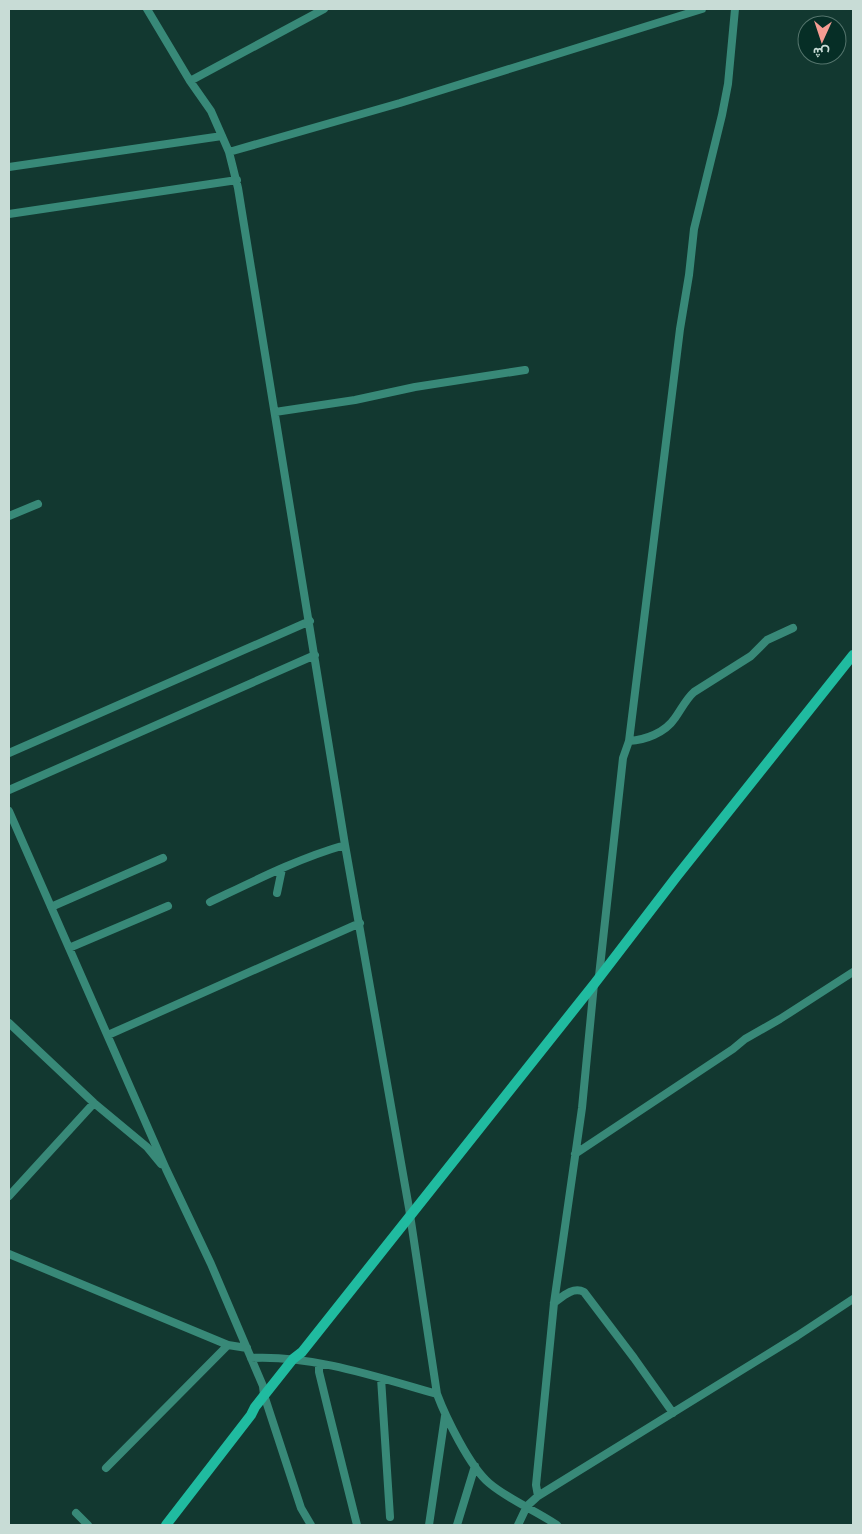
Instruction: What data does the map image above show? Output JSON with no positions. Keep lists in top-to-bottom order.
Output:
{
  "north": "bottom"
}
